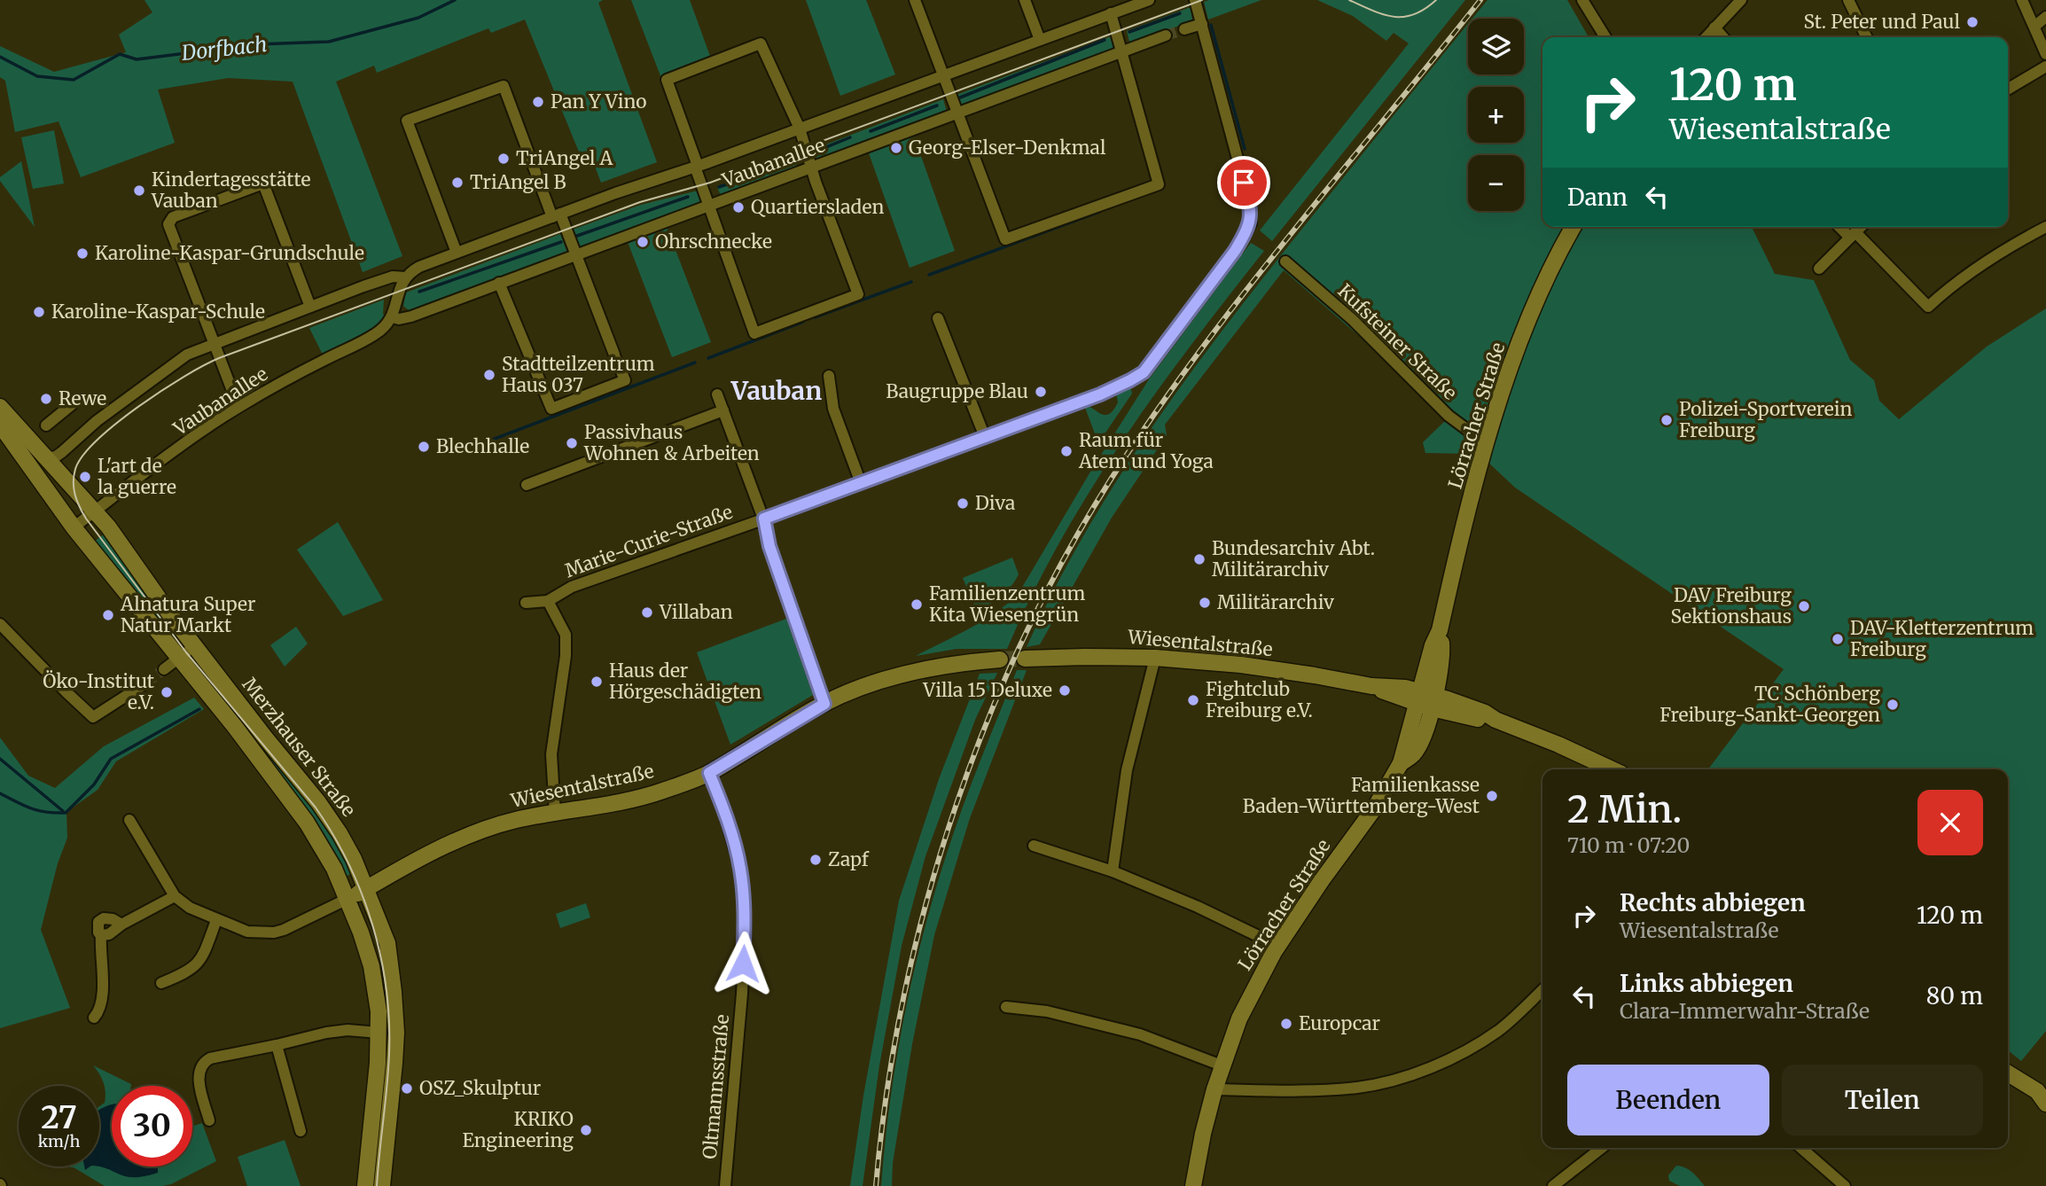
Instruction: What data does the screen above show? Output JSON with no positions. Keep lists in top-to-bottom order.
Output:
{
  "streets": {
    "main road": ["Lörracher Straße", "Wiesentalstraße", "Merzhauser Straße"],
    "street": [
      "Vaubanallee",
      "Kufsteiner Straße",
      "Marie-Curie-Straße",
      "Oltmannsstraße"
    ]
  },
  "crossings": [
    ["Vaubanallee", "Merzhauser Straße"],
    ["Kufsteiner Straße", "Lörracher Straße"],
    ["Lörracher Straße", "Wiesentalstraße"],
    ["Wiesentalstraße", "Merzhauser Straße"],
    ["Wiesentalstraße", "Oltmannsstraße"]
  ],
  "districts": ["Vauban"],
  "water": ["Dorfbach"],
  "places": [
    "St. Peter und Paul",
    "Pan Y Vino",
    "Georg-Elser-Denkmal",
    "TriAngel A",
    "TriAngel B",
    "Kindertagesstätte Vauban",
    "Quartiersladen",
    "Ohrschnecke",
    "Karoline-Kaspar-Grundschule",
    "Karoline-Kaspar-Schule",
    "Stadtteilzentrum Haus 037",
    "Baugruppe Blau",
    "Rewe",
    "Polizei-Sportverein Freiburg",
    "Passivhaus Wohnen & Arbeiten",
    "Blechhalle",
    "Raum für Atem und Yoga",
    "L'art de la guerre",
    "Diva",
    "Bundesarchiv Abt. Militärarchiv",
    "Militärarchiv",
    "Familienzentrum Kita Wiesengrün",
    "DAV Freiburg Sektionshaus",
    "Villaban",
    "Alnatura Super Natur Markt",
    "DAV-Kletterzentrum Freiburg",
    "Haus der Hörgeschädigten",
    "Villa 15 Deluxe",
    "Öko-Institut e.V.",
    "Fightclub Freiburg e.V.",
    "TC Schönberg Freiburg-Sankt-Georgen",
    "Familienkasse Baden-Württemberg-West",
    "Zapf",
    "Europcar",
    "OSZ_Skulptur",
    "KRIKO Engineering"
  ],
  "page": {
    "map_buttons": ["+", "−"],
    "turn": ["120 m", "Wiesentalstraße"],
    "then": "Dann",
    "heading": ["2 Min.", "710 m · 07:20"],
    "list": [
      {
        "name": "Rechts abbiegen",
        "note": "Wiesentalstraße",
        "value": "120 m"
      },
      {
        "name": "Links abbiegen",
        "note": "Clara-Immerwahr-Straße",
        "value": "80 m"
      }
    ],
    "buttons": ["Beenden", "Teilen"],
    "speed": "27 km/h",
    "limit": "30"
  }
}
